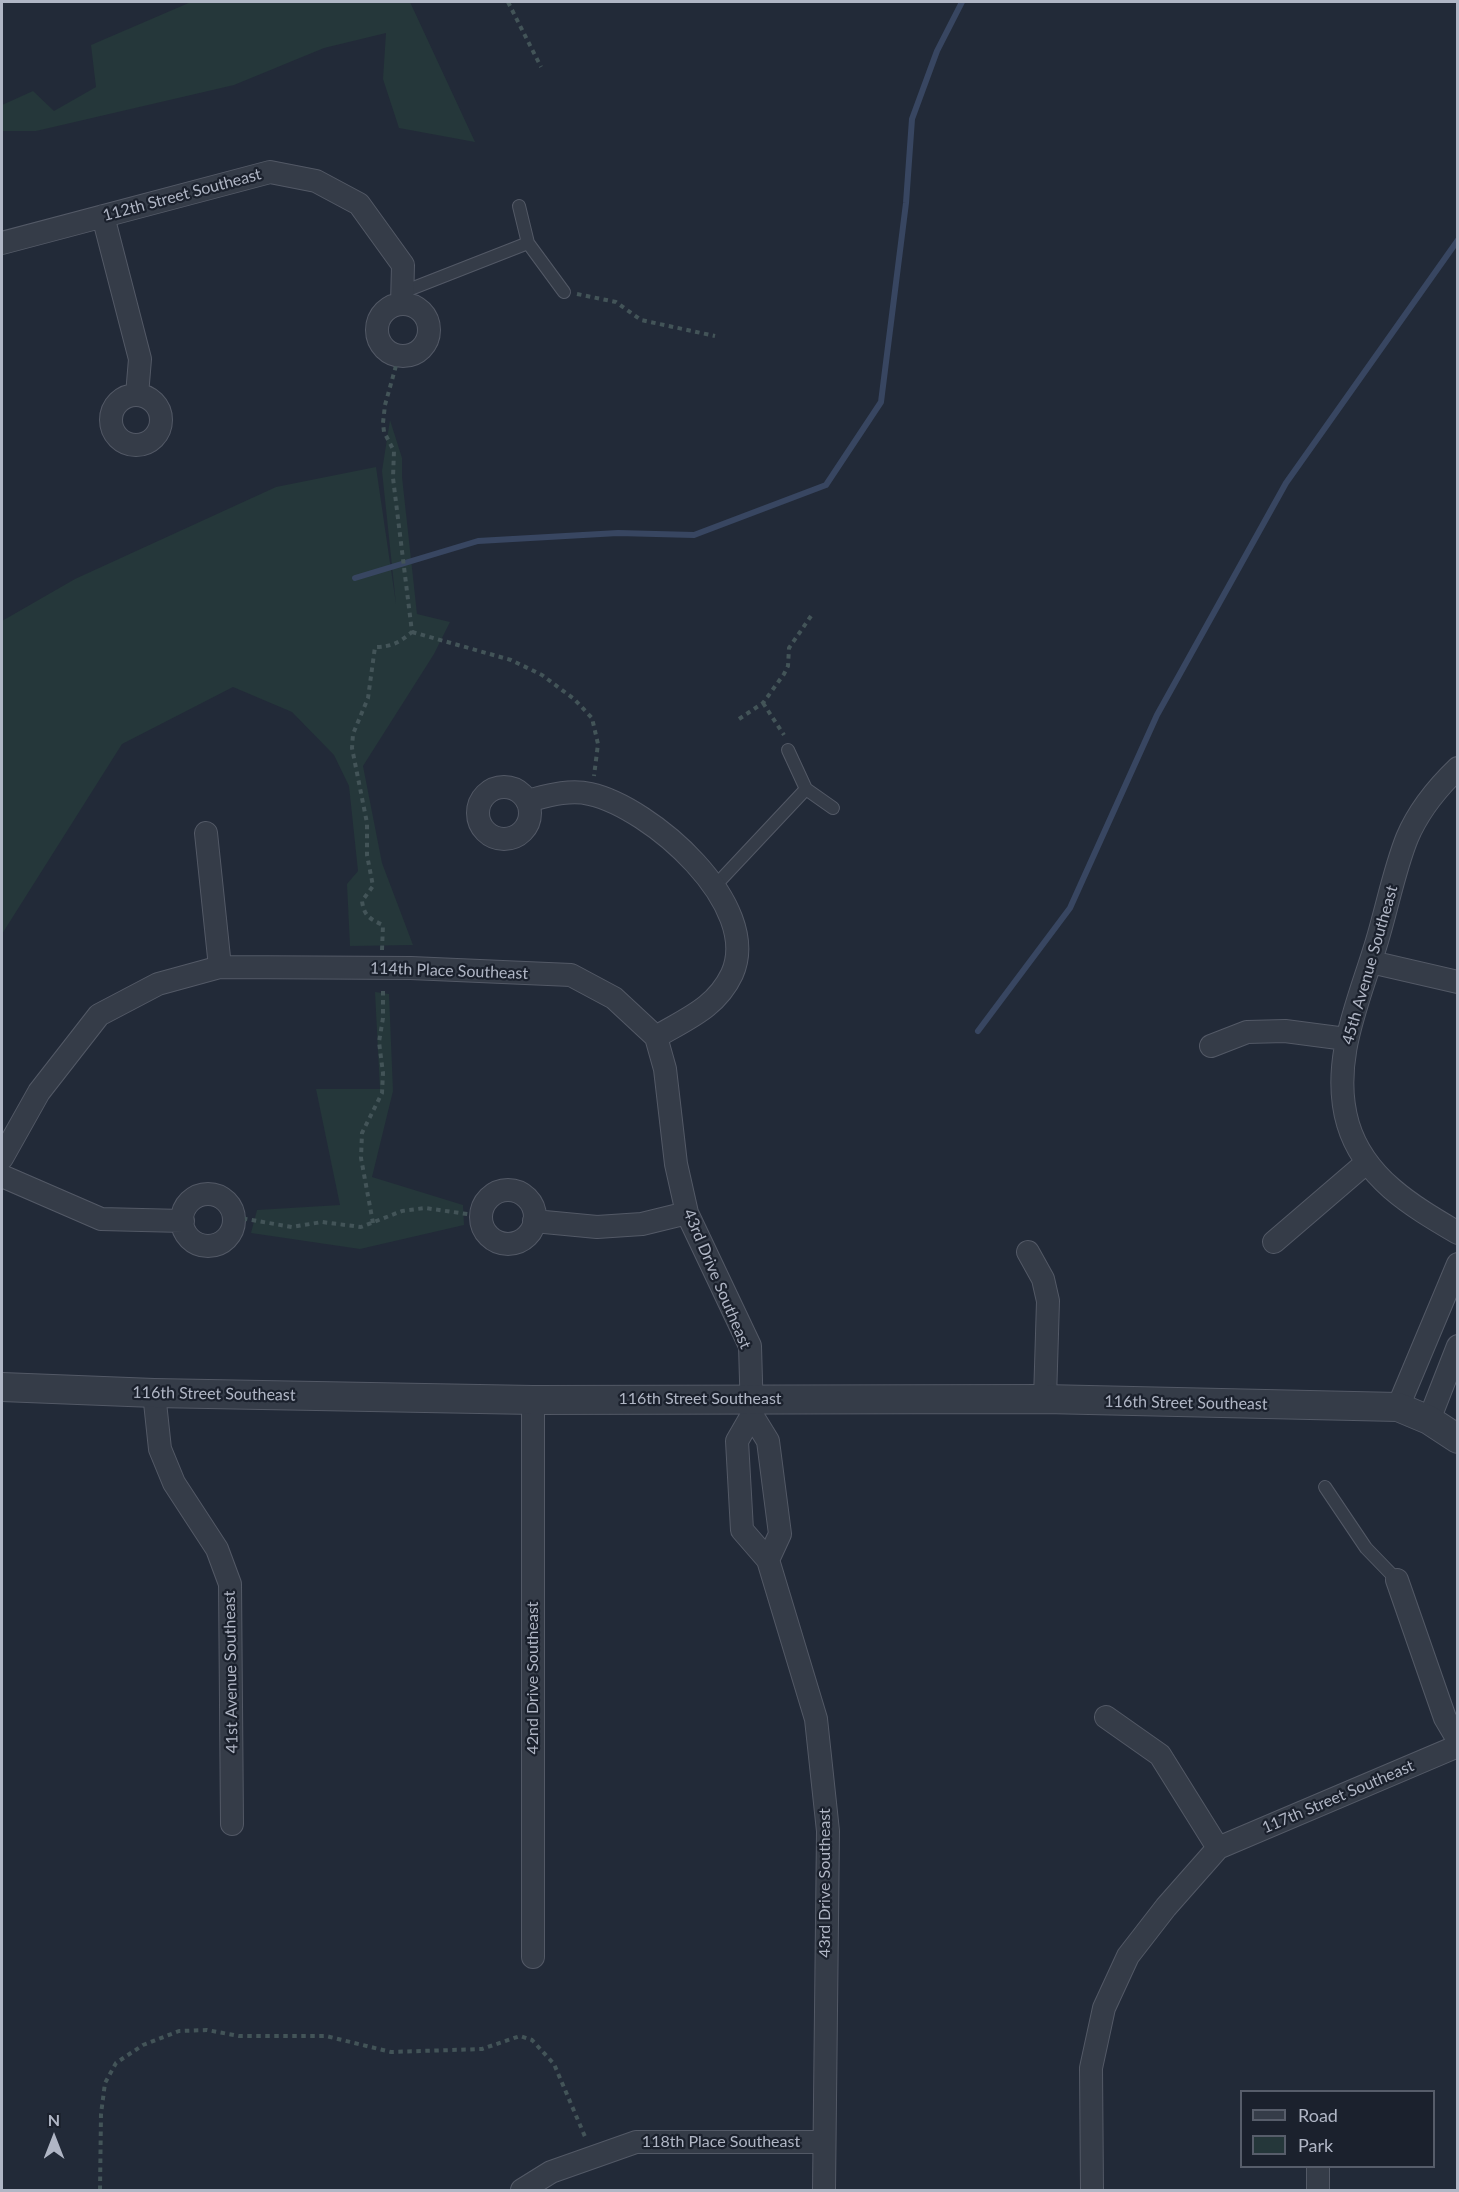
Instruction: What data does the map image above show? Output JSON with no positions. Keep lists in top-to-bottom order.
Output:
{
  "streets": {
    "street": [
      "112th Street Southeast",
      "45th Avenue Southeast",
      "114th Place Southeast",
      "43rd Drive Southeast",
      "116th Street Southeast",
      "41st Avenue Southeast",
      "42nd Drive Southeast",
      "117th Street Southeast",
      "118th Place Southeast"
    ]
  },
  "crossings": [
    ["114th Place Southeast", "43rd Drive Southeast"],
    ["43rd Drive Southeast", "116th Street Southeast"],
    ["43rd Drive Southeast", "118th Place Southeast"],
    ["116th Street Southeast", "41st Avenue Southeast"],
    ["116th Street Southeast", "42nd Drive Southeast"]
  ],
  "legend": ["Road", "Park"],
  "north": "top"
}
